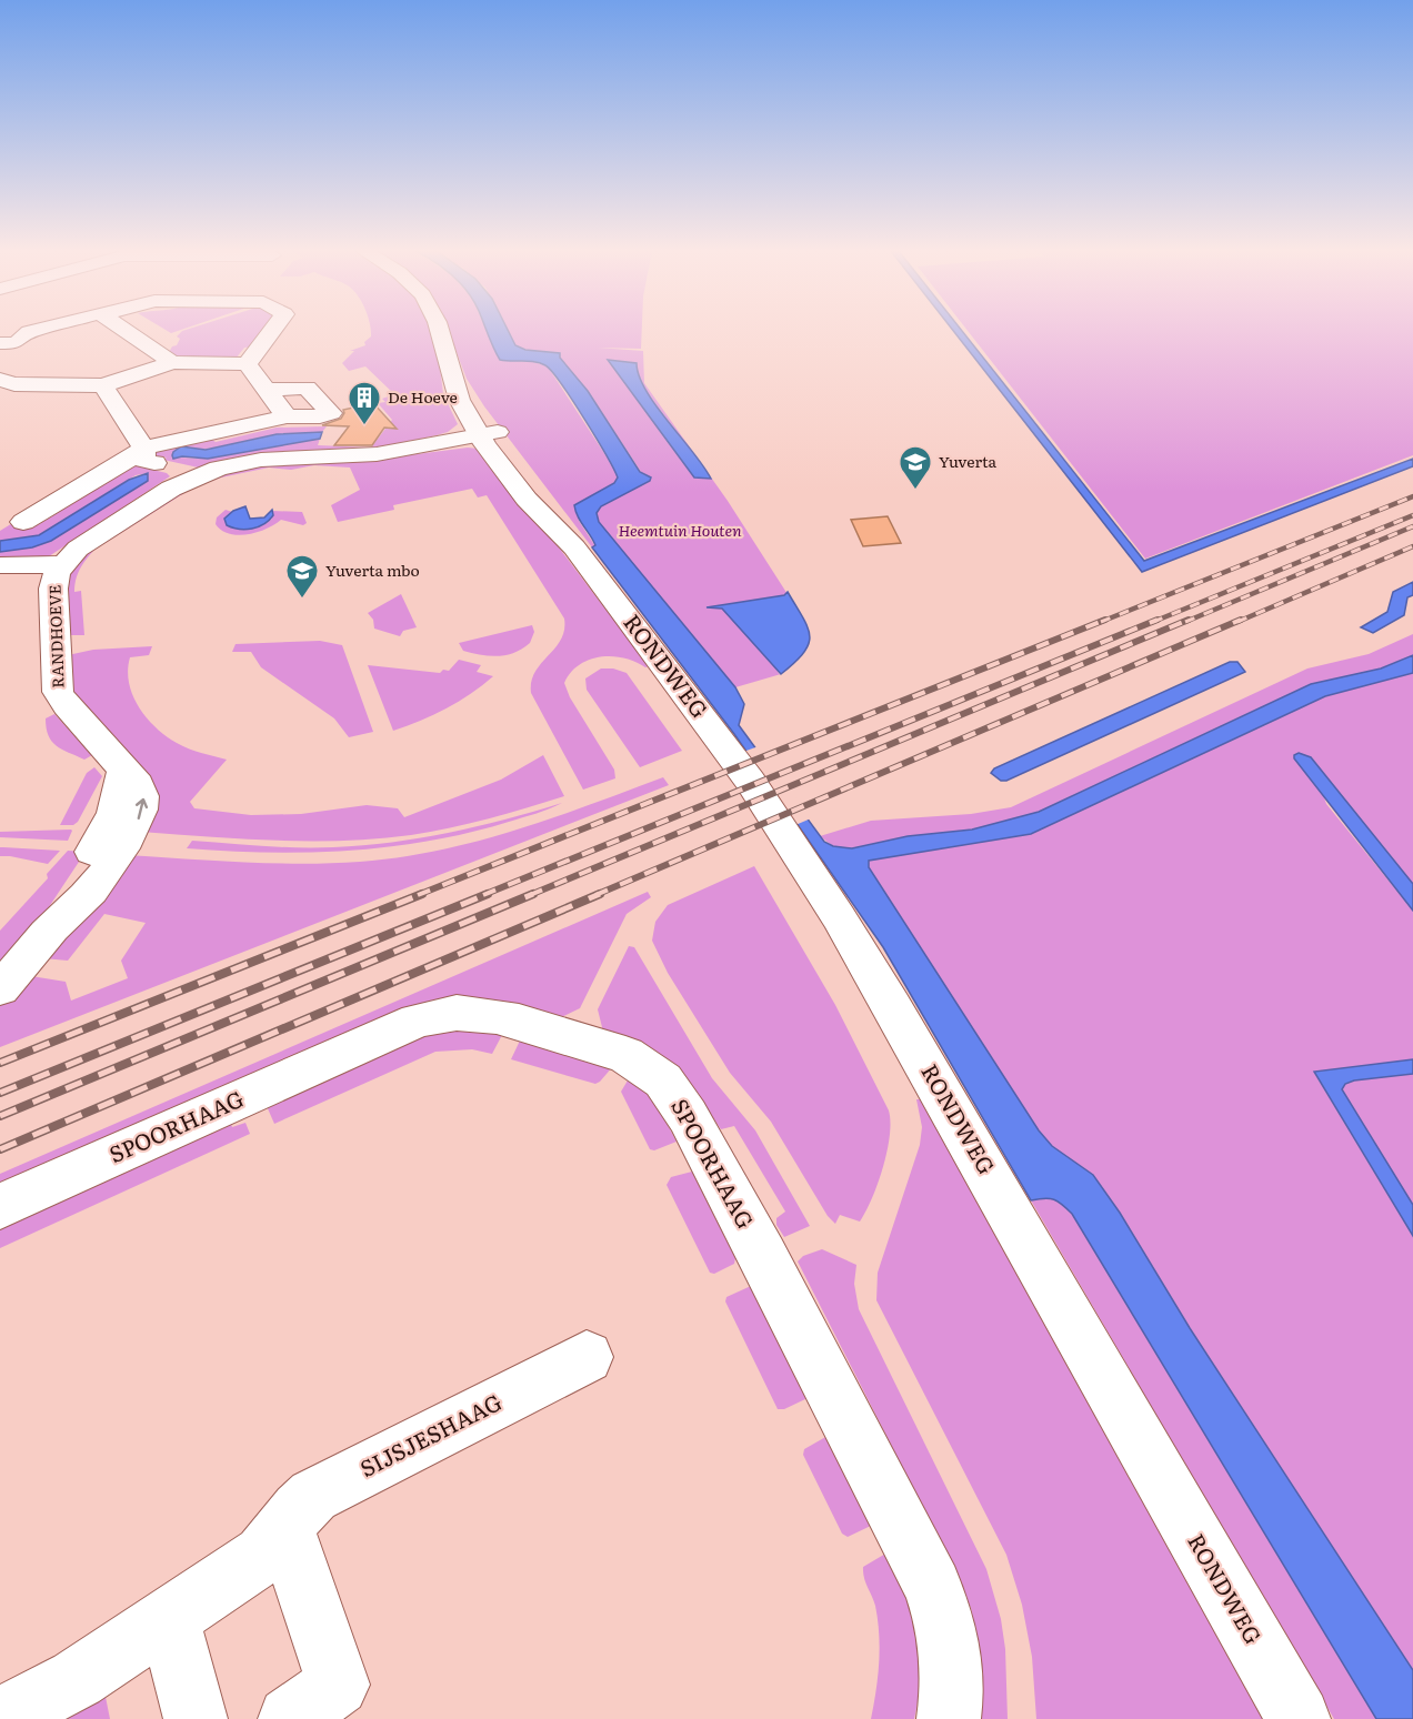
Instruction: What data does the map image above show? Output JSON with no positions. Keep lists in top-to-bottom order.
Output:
{
  "streets": {
    "street": [
      "RANDHOEVE",
      "RONDWEG",
      "SPOORHAAG",
      "SIJSJESHAAG"
    ]
  },
  "parks": ["Heemtuin Houten"],
  "places": {
    "building": ["De Hoeve"],
    "school or university": ["Yuverta", "Yuverta mbo"]
  }
}
